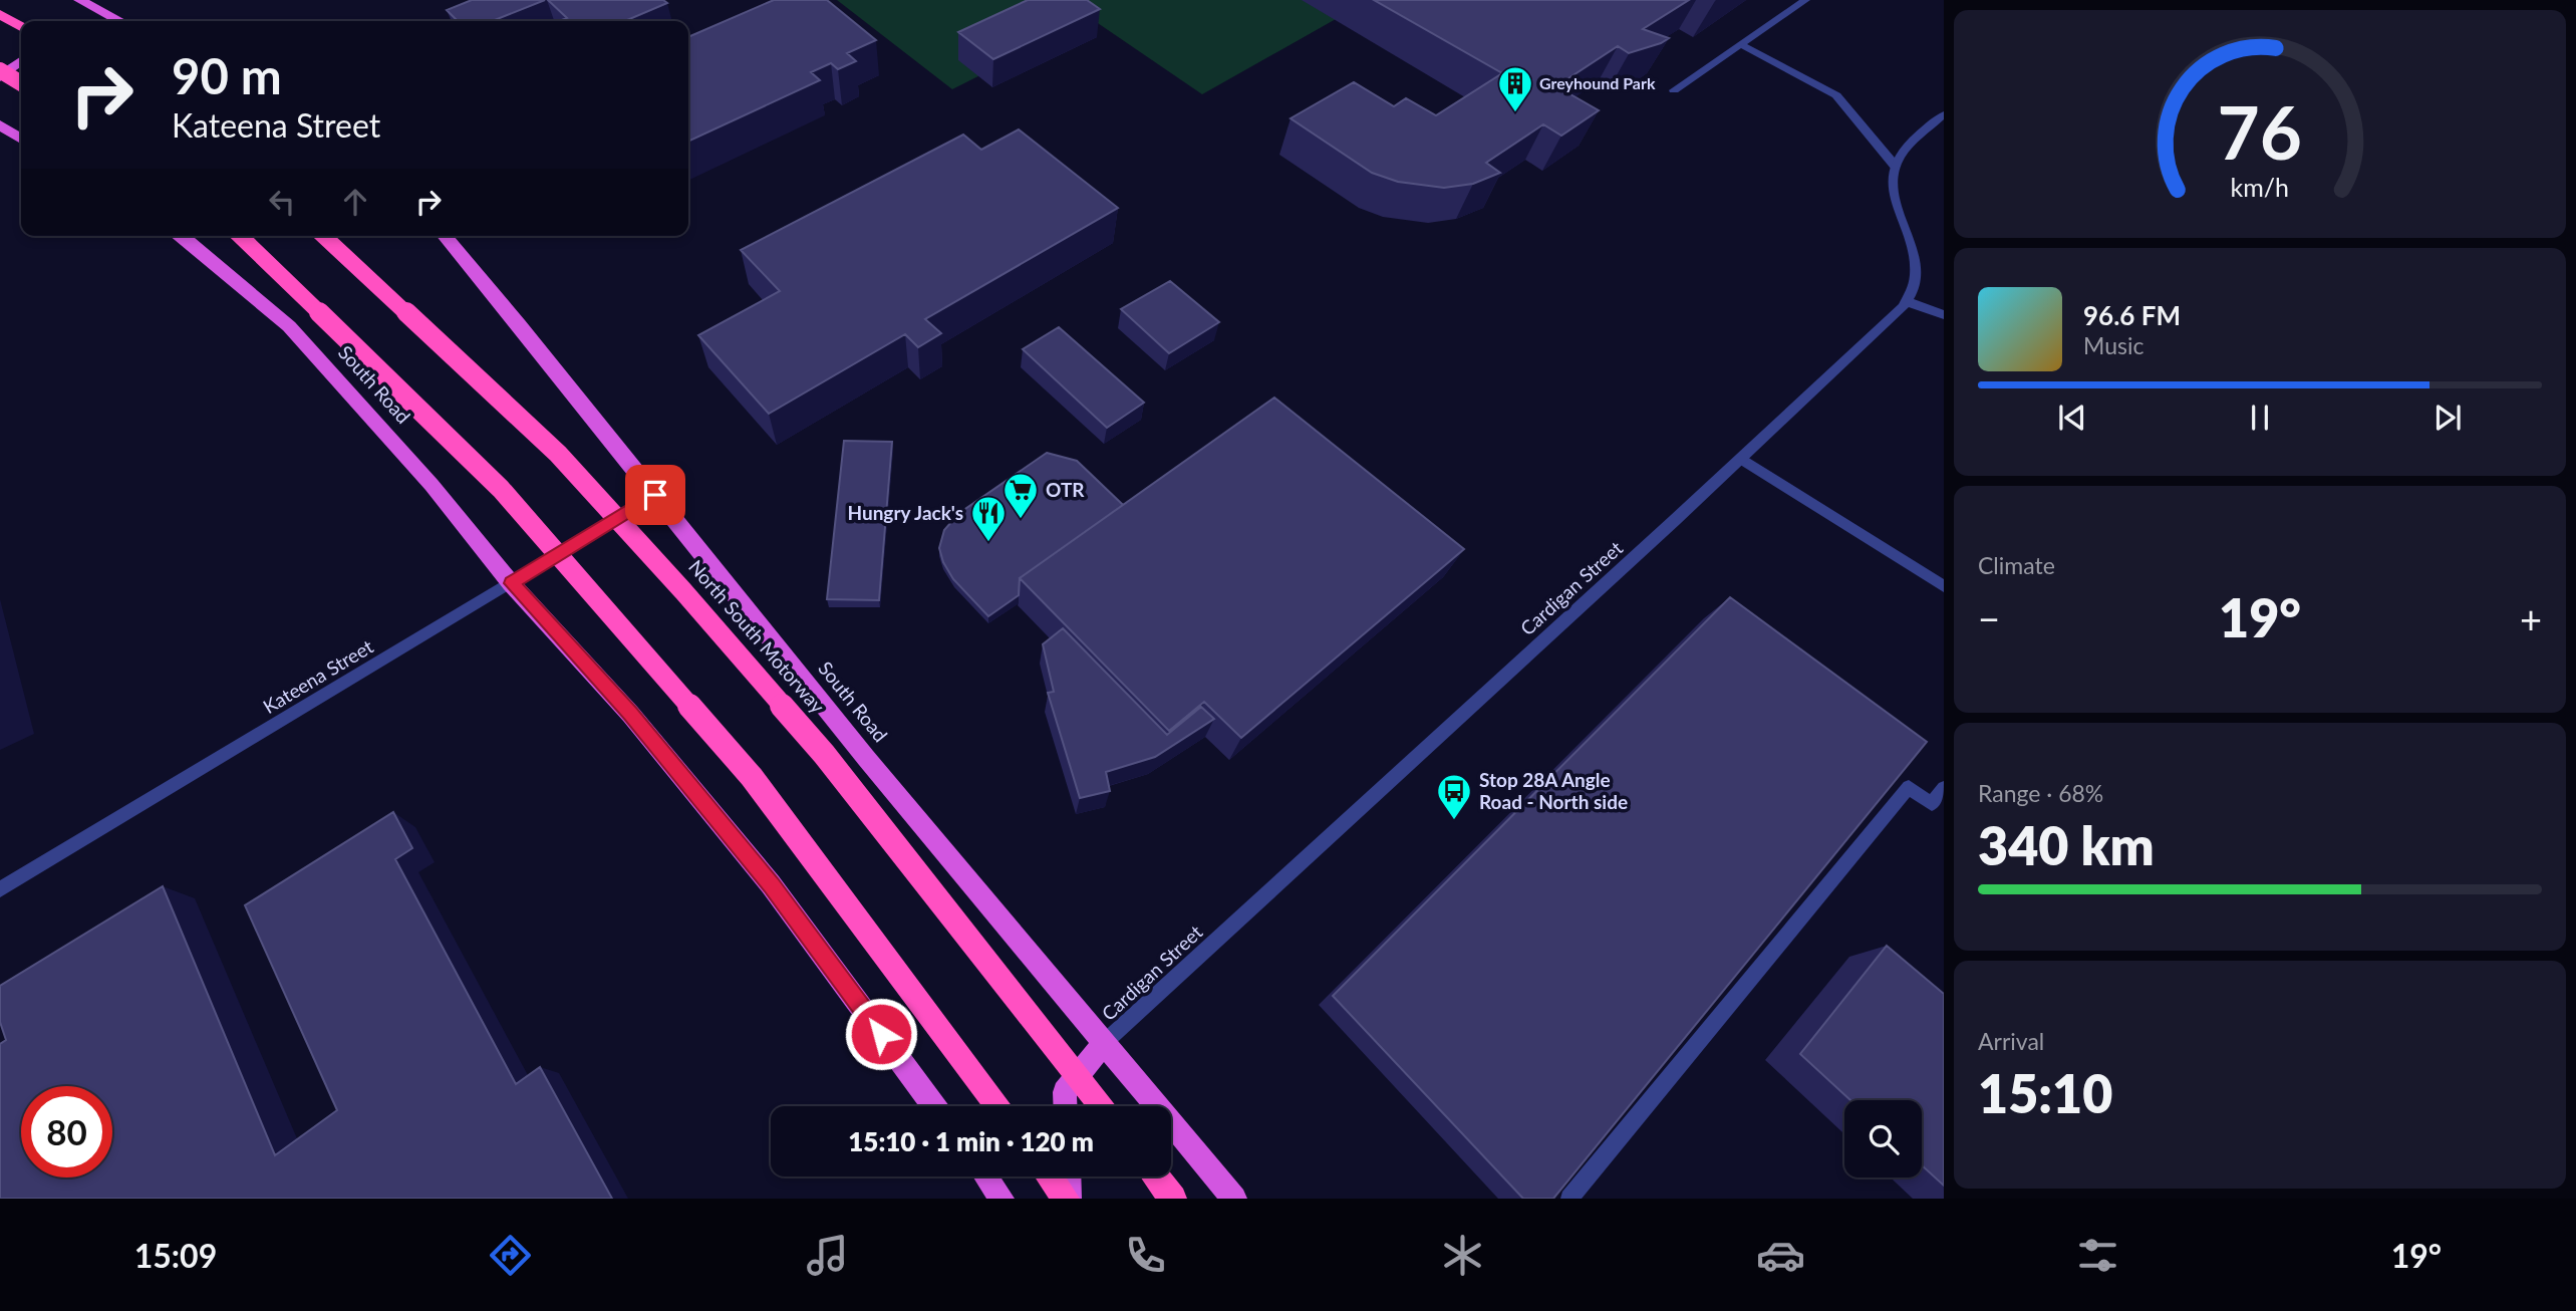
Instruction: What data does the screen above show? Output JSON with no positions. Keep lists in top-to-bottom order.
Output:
{
  "streets": {
    "highway": ["South Road", "North South Motorway"],
    "street": ["Cardigan Street", "Kateena Street"]
  },
  "crossings": [
    ["South Road", "Cardigan Street"],
    ["South Road", "Kateena Street"]
  ],
  "places": {
    "building": ["Greyhound Park"],
    "supermarket": ["OTR"],
    "restaurant": ["Hungry Jack's"],
    "bus stop": ["Stop 28A Angle Road - North side"]
  },
  "page": {
    "turn": ["90 m", "Kateena Street"],
    "song": ["96.6 FM", "Music"],
    "tile": [
      "Climate",
      ["Range · 68%", "340 km"],
      ["Arrival", "15:10"]
    ],
    "heat": ["−", "19°", "+"],
    "limit": "80",
    "trip": "15:10 · 1 min · 120 m",
    "tabs": ["15:09", "19°"],
    "gauge": ["76", "km/h"]
  }
}
